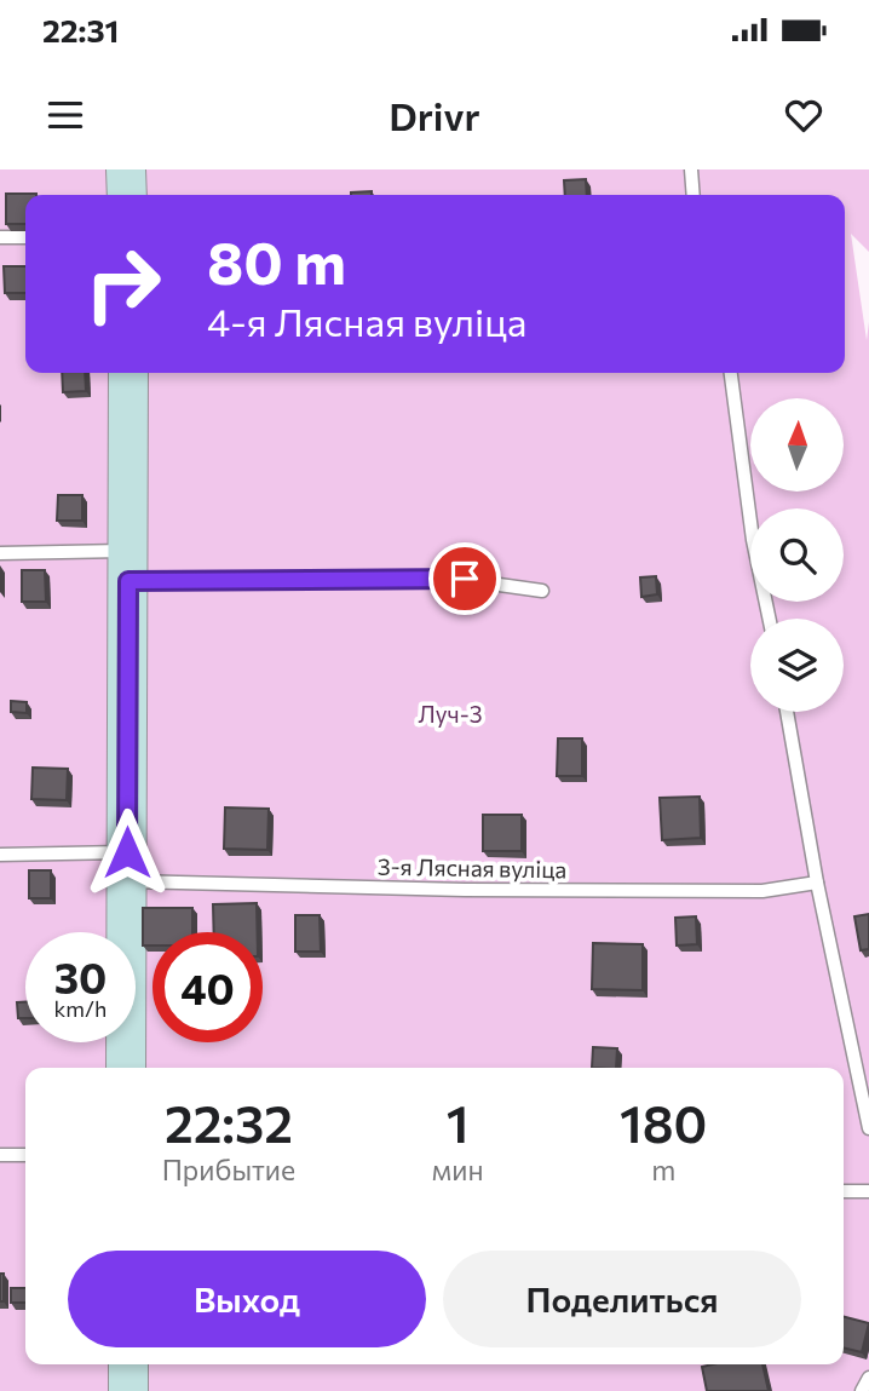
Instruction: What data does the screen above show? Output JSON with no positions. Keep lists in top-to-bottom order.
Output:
{
  "streets": {
    "lane": ["3-я Лясная вуліца"]
  },
  "parks": ["Луч-3"],
  "north": "top",
  "page": {
    "status": "22:31",
    "header": "Drivr",
    "turn": ["80 m", "4-я Лясная вуліца"],
    "speed": "30 km/h",
    "limit": "40",
    "eta": [
      "22:32",
      "Прибытие",
      "1",
      "мин",
      "180",
      "m"
    ],
    "buttons": ["Выход", "Поделиться"]
  }
}
